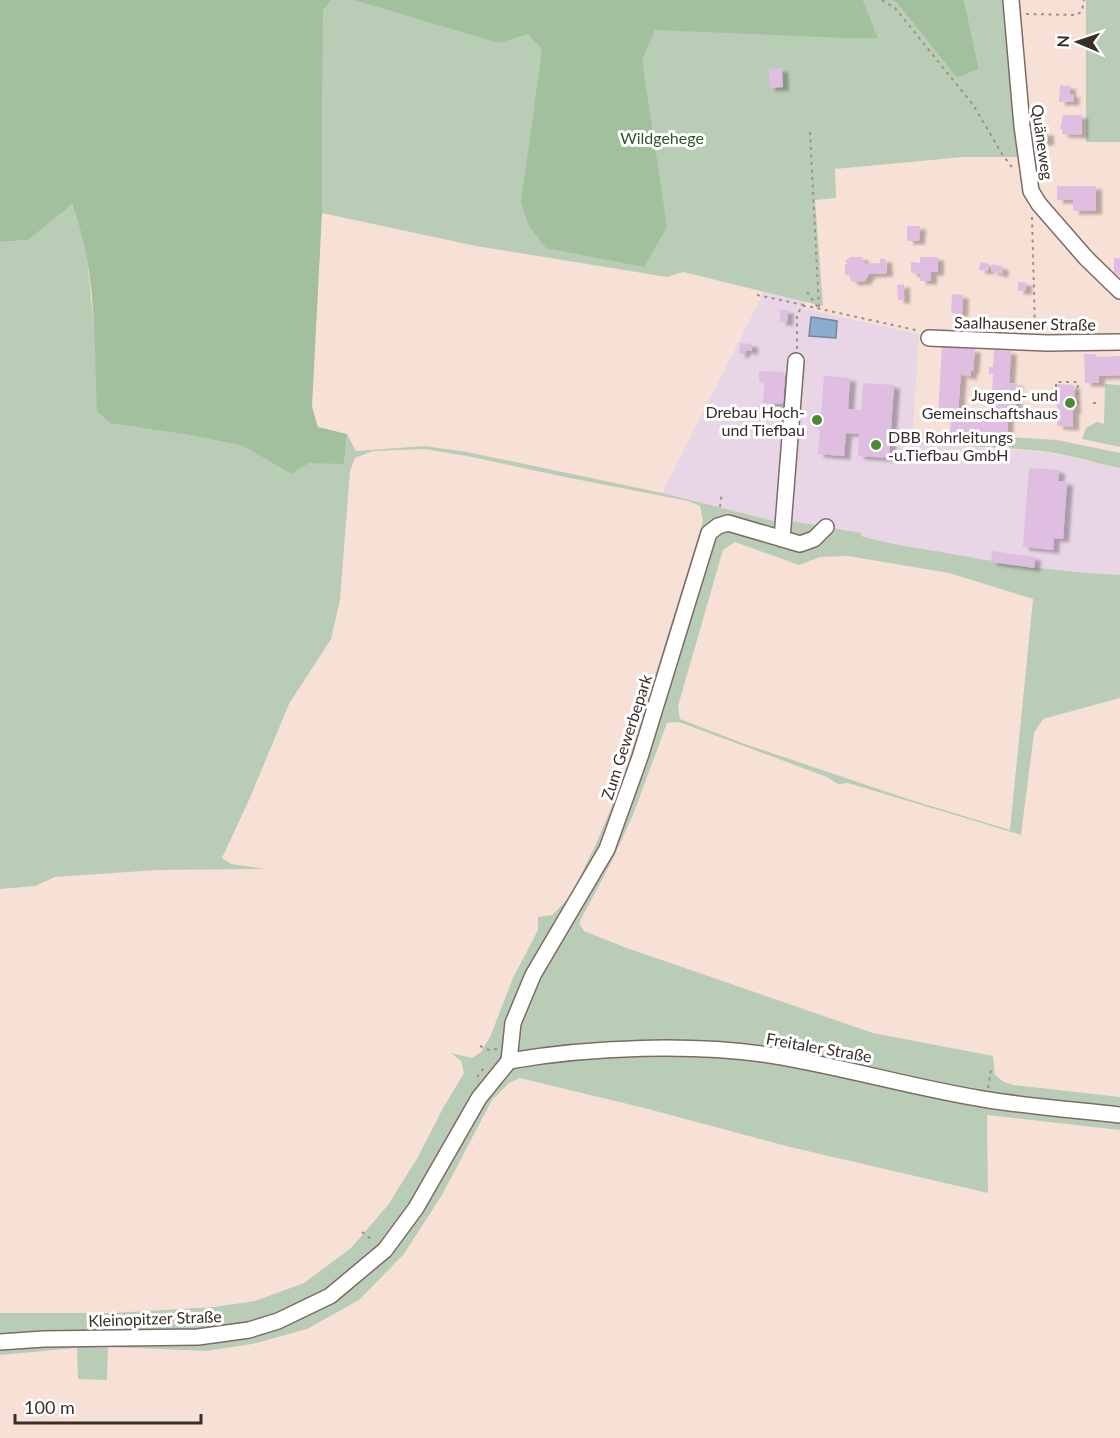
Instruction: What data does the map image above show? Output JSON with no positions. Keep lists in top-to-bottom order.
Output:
{
  "streets": {
    "street": [
      "Quäneweg",
      "Saalhausener Straße",
      "Zum Gewerbepark",
      "Freitaler Straße",
      "Kleinopitzer Straße"
    ]
  },
  "crossings": [
    ["Zum Gewerbepark", "Freitaler Straße"],
    ["Zum Gewerbepark", "Kleinopitzer Straße"],
    ["Freitaler Straße", "Kleinopitzer Straße"]
  ],
  "parks": ["Wildgehege"],
  "places": ["Jugend- und Gemeinschaftshaus", "Drebau Hoch- und Tiefbau", "DBB Rohrleitungs -u.Tiefbau GmbH"],
  "scale_bar": "100 m",
  "north": "left"
}
